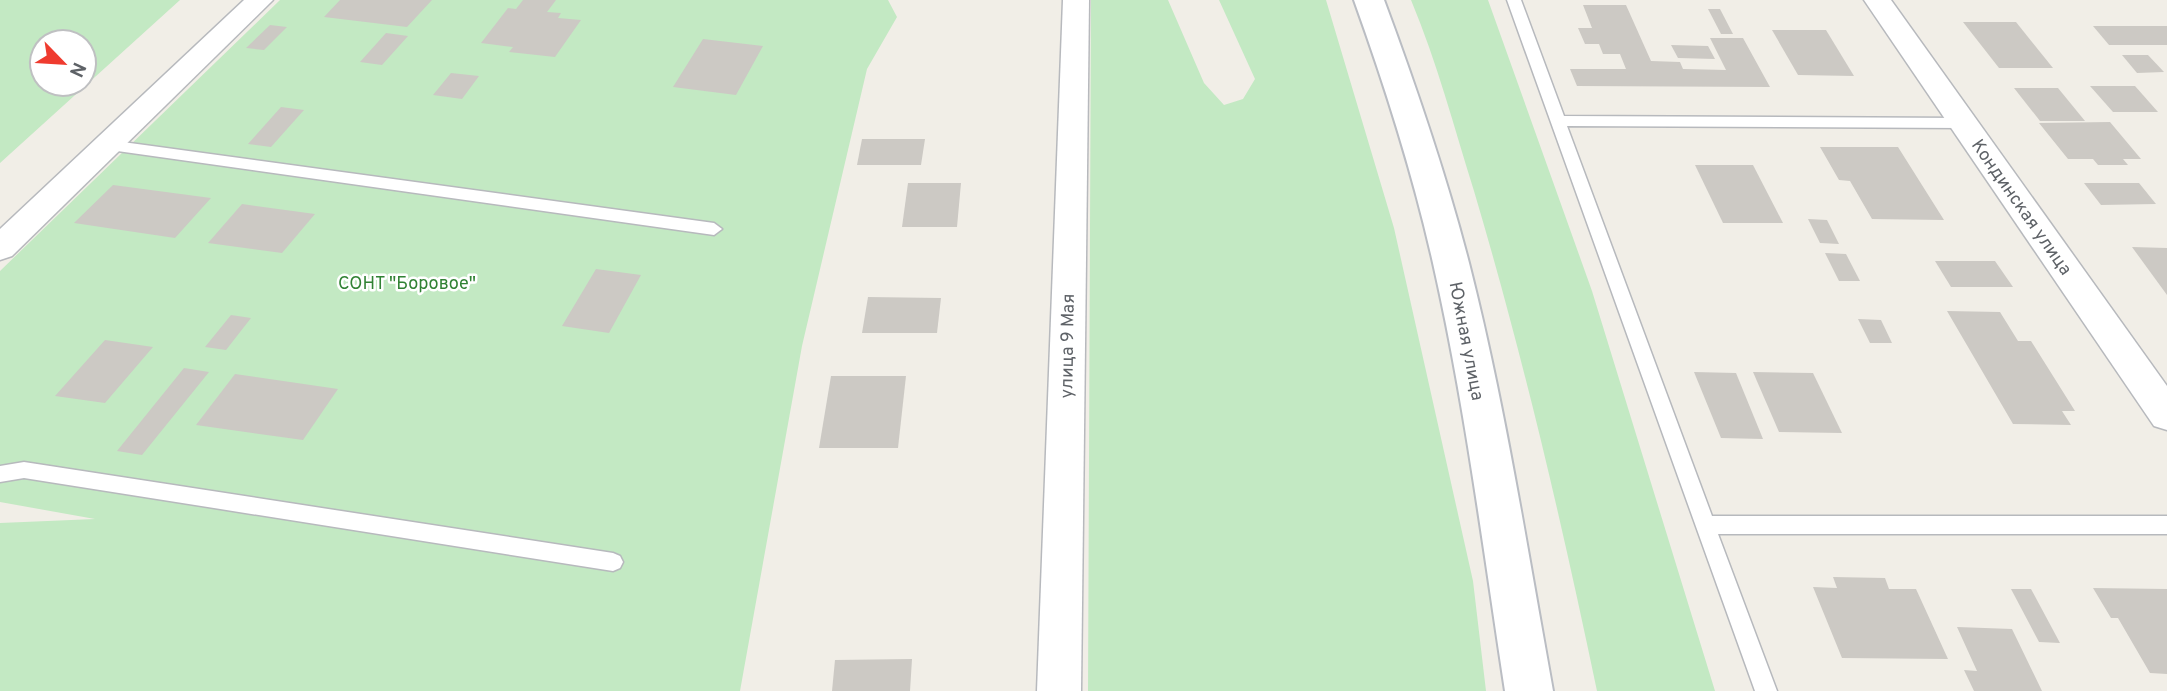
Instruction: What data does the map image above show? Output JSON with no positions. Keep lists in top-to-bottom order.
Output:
{
  "streets": {
    "main road": ["Южная улица"],
    "street": ["Кондинская улица", "улица 9 Мая"]
  },
  "parks": ["СОНТ \"Боровое\""],
  "north": "bottom right"
}
